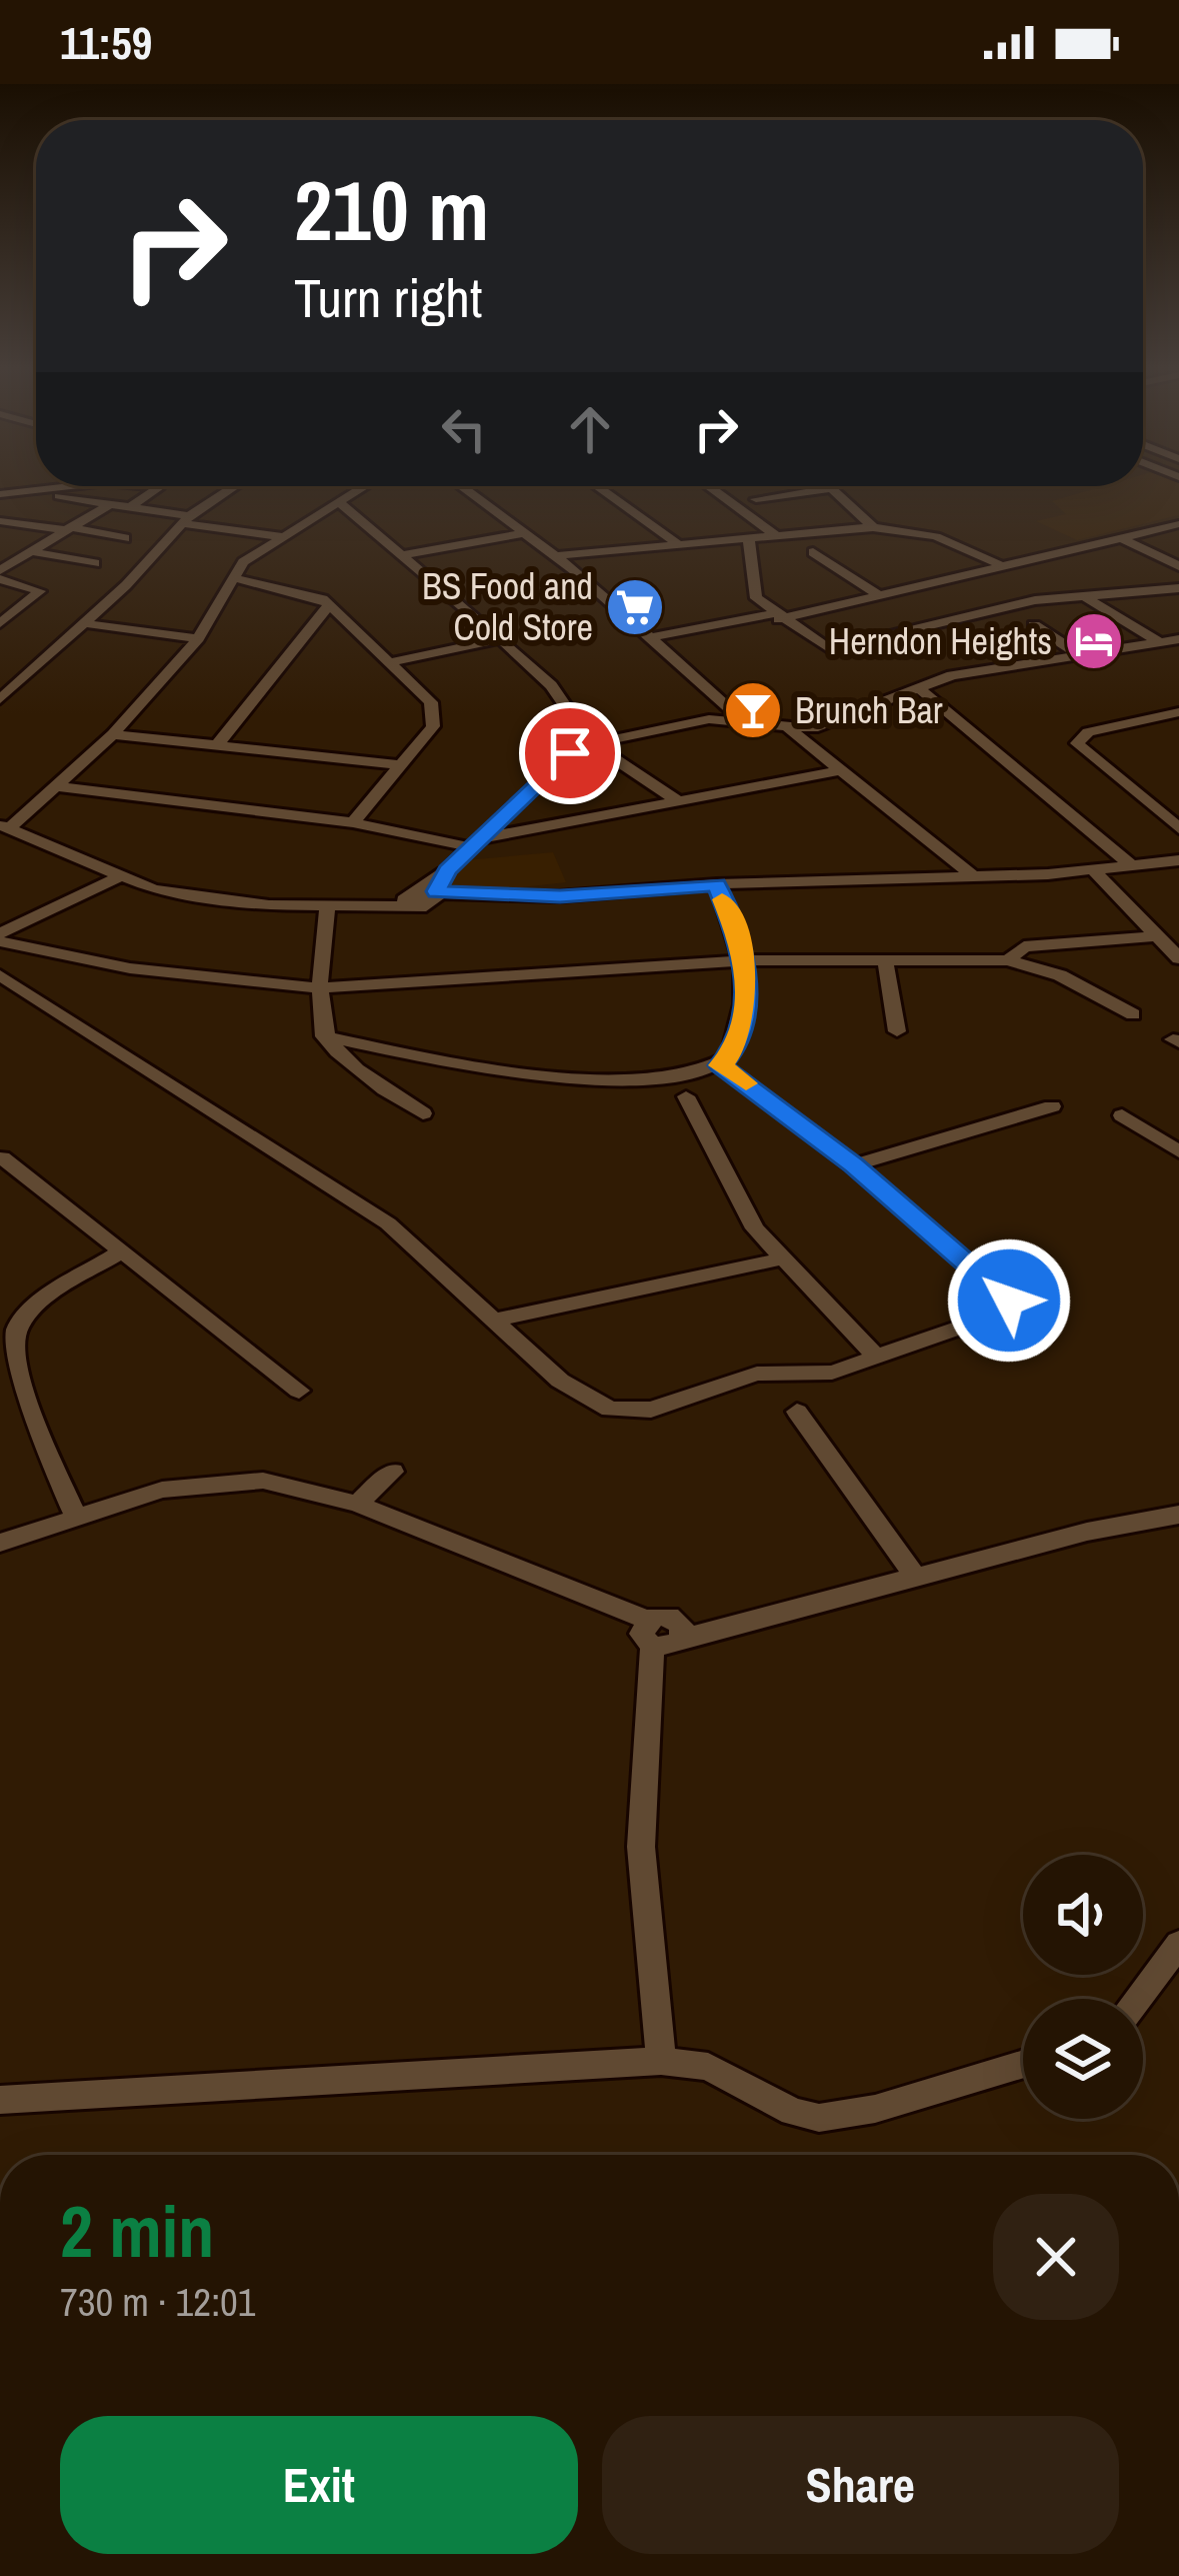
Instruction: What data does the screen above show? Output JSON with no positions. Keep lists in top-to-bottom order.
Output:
{
  "places": {
    "supermarket": ["BS Food and Cold Store"],
    "hotel": ["Herndon Heights"],
    "bar": ["Brunch Bar"]
  },
  "page": {
    "status": "11:59",
    "turn": ["210 m", "Turn right"],
    "heading": ["2 min", "730 m · 12:01"],
    "buttons": ["Exit", "Share"]
  }
}
